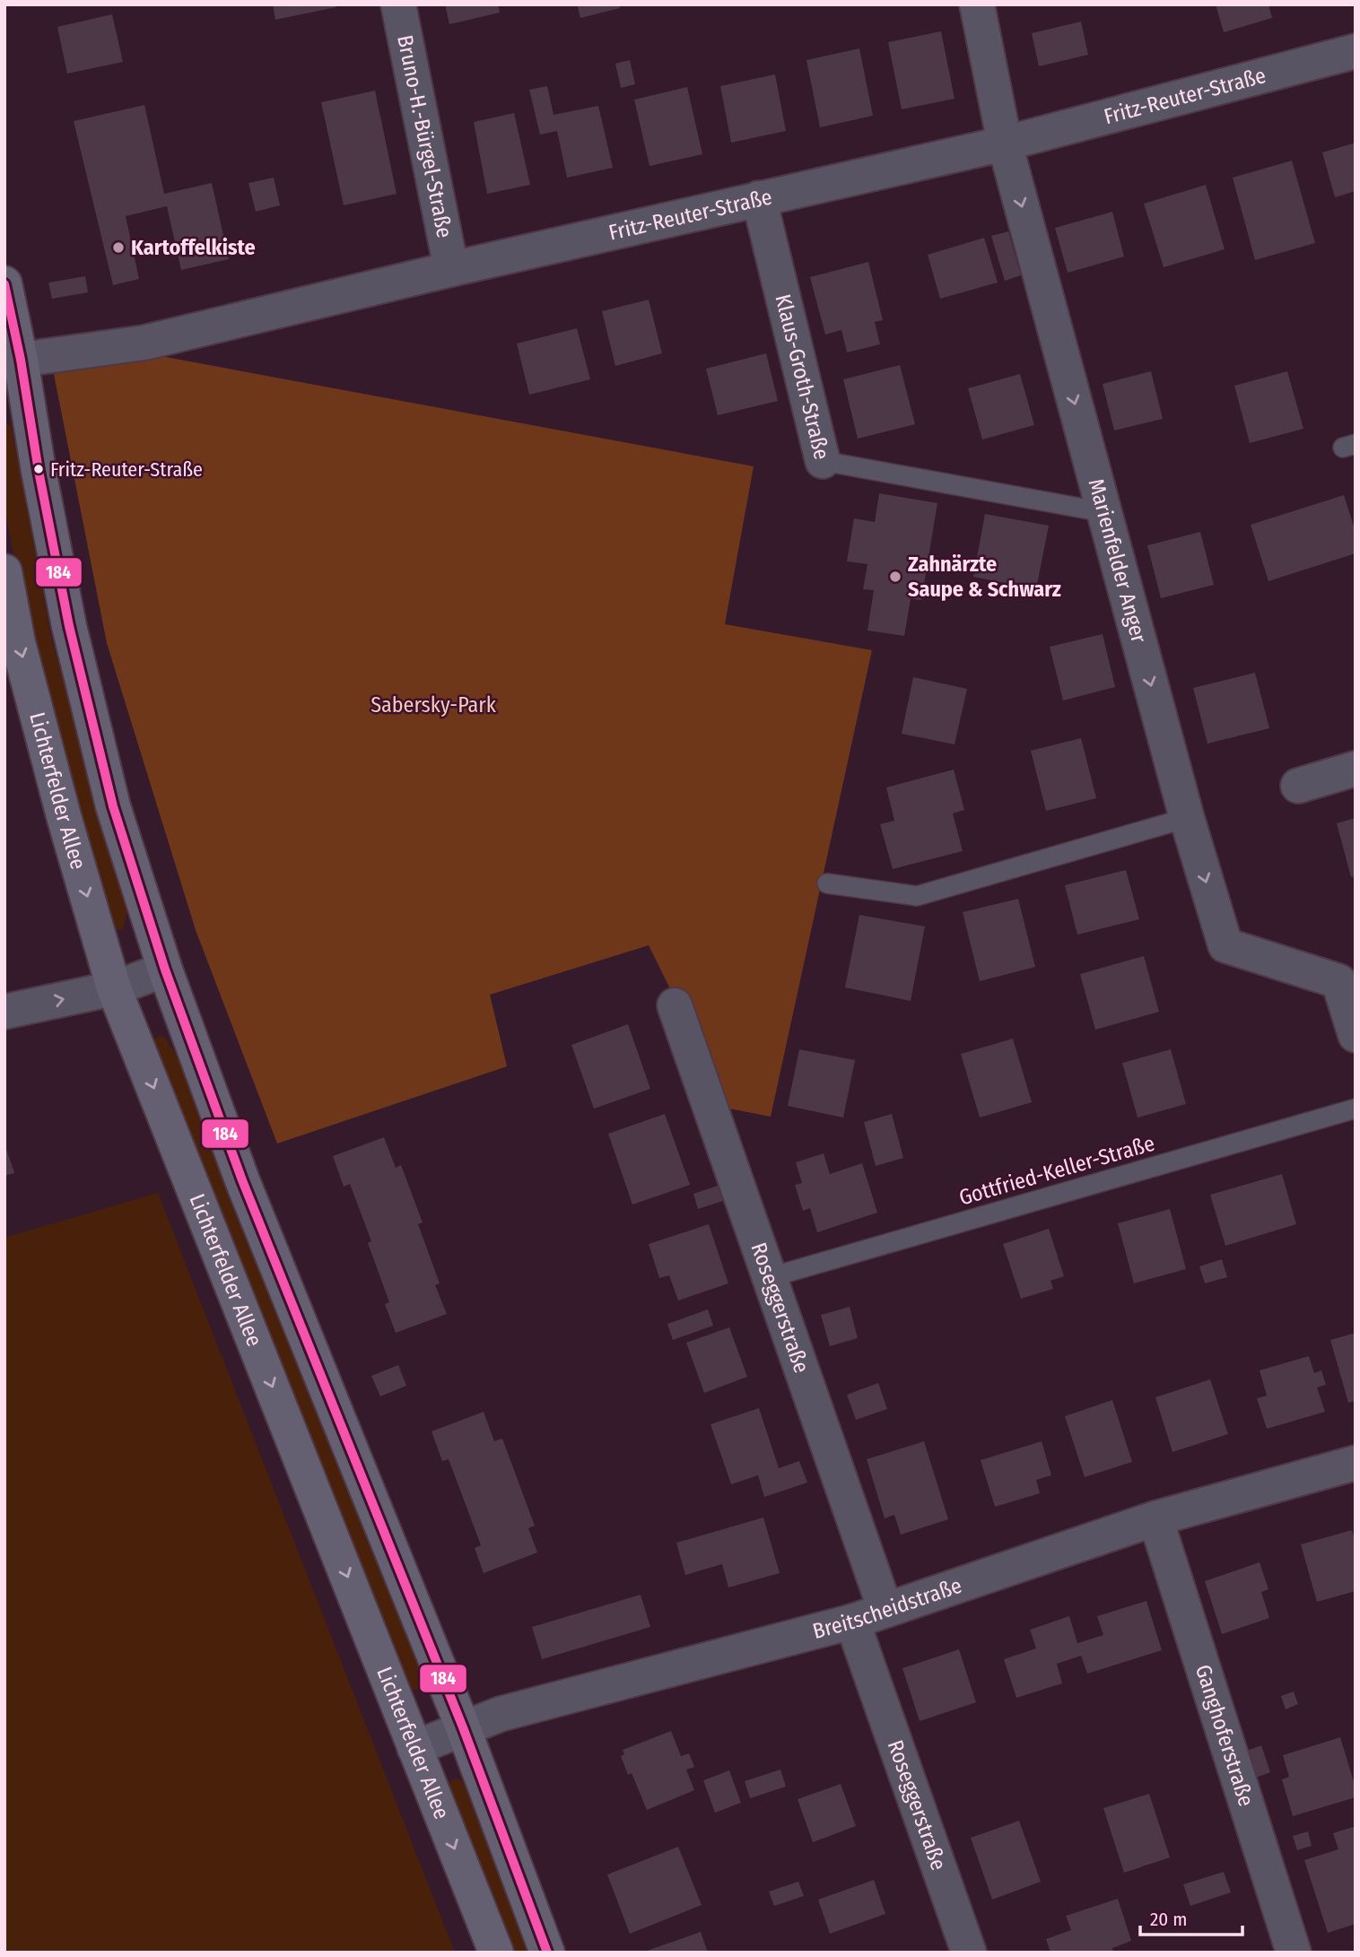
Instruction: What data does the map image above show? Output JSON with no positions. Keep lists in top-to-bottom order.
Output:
{
  "streets": {
    "main road": ["Lichterfelder Allee"],
    "street": [
      "Fritz-Reuter-Straße",
      "Bruno-H.-Bürgel-Straße",
      "Klaus-Groth-Straße",
      "Marienfelder Anger",
      "Roseggerstraße",
      "Breitscheidstraße",
      "Ganghoferstraße"
    ],
    "lane": ["Gottfried-Keller-Straße"]
  },
  "crossings": [
    ["Fritz-Reuter-Straße", "Bruno-H.-Bürgel-Straße"],
    ["Fritz-Reuter-Straße", "Klaus-Groth-Straße"],
    ["Fritz-Reuter-Straße", "Marienfelder Anger"],
    ["Klaus-Groth-Straße", "Marienfelder Anger"],
    ["Lichterfelder Allee", "Breitscheidstraße"],
    ["Gottfried-Keller-Straße", "Roseggerstraße"],
    ["Roseggerstraße", "Breitscheidstraße"],
    ["Breitscheidstraße", "Ganghoferstraße"]
  ],
  "one_way": ["Marienfelder Anger"],
  "parks": ["Sabersky-Park"],
  "places": ["Kartoffelkiste", "Fritz-Reuter-Straße", "Zahnärzte Saupe & Schwarz"],
  "lines": ["transit line 184"],
  "scale_bar": "20 m"
}
